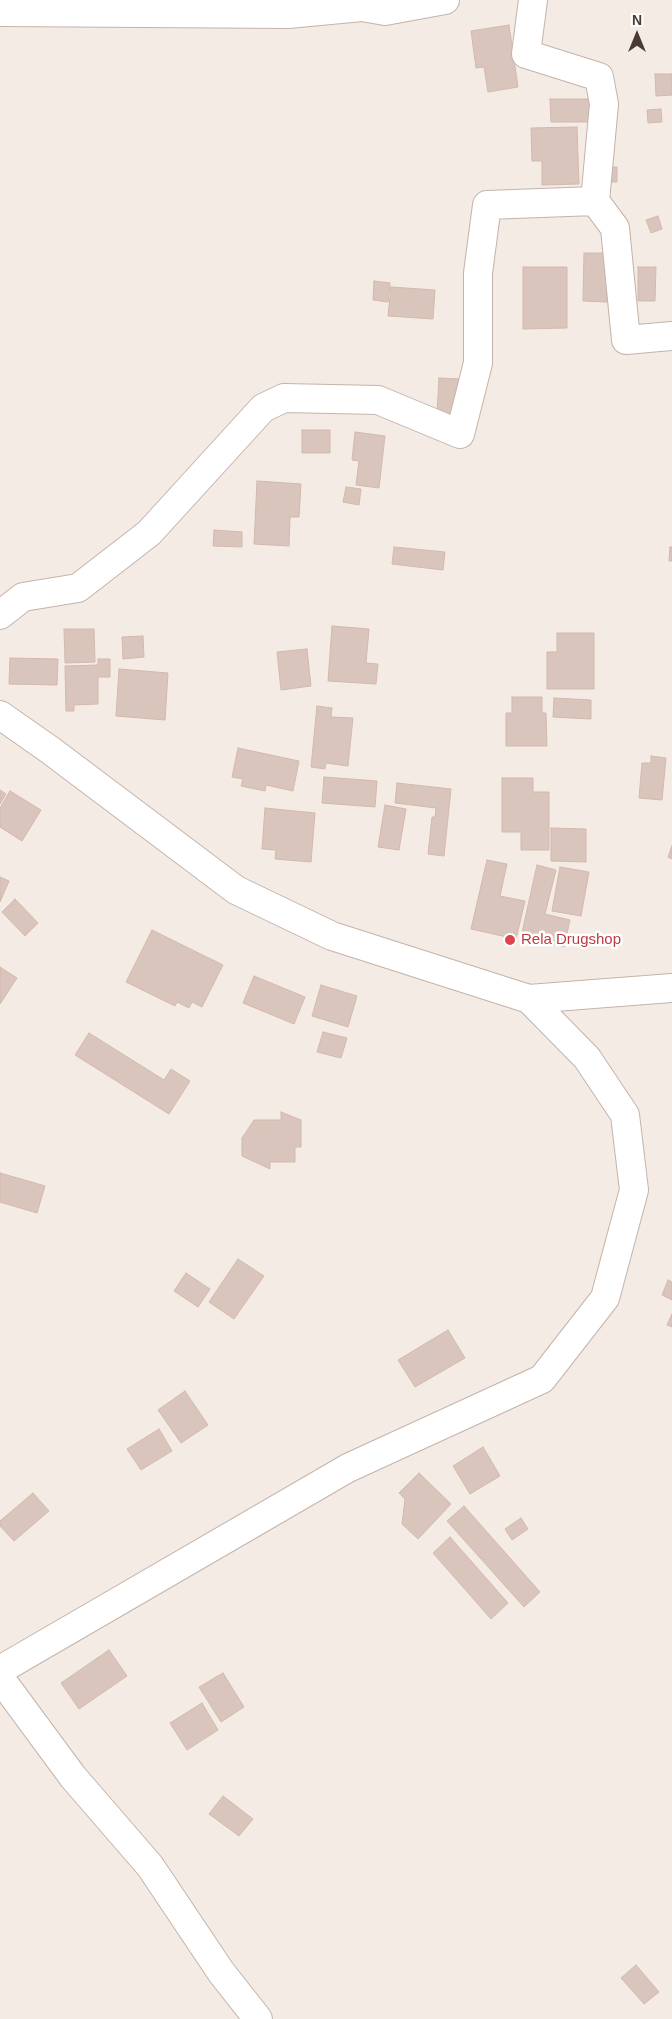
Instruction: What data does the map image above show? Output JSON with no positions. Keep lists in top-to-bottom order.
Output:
{
  "places": ["Rela Drugshop"],
  "north": "top"
}
